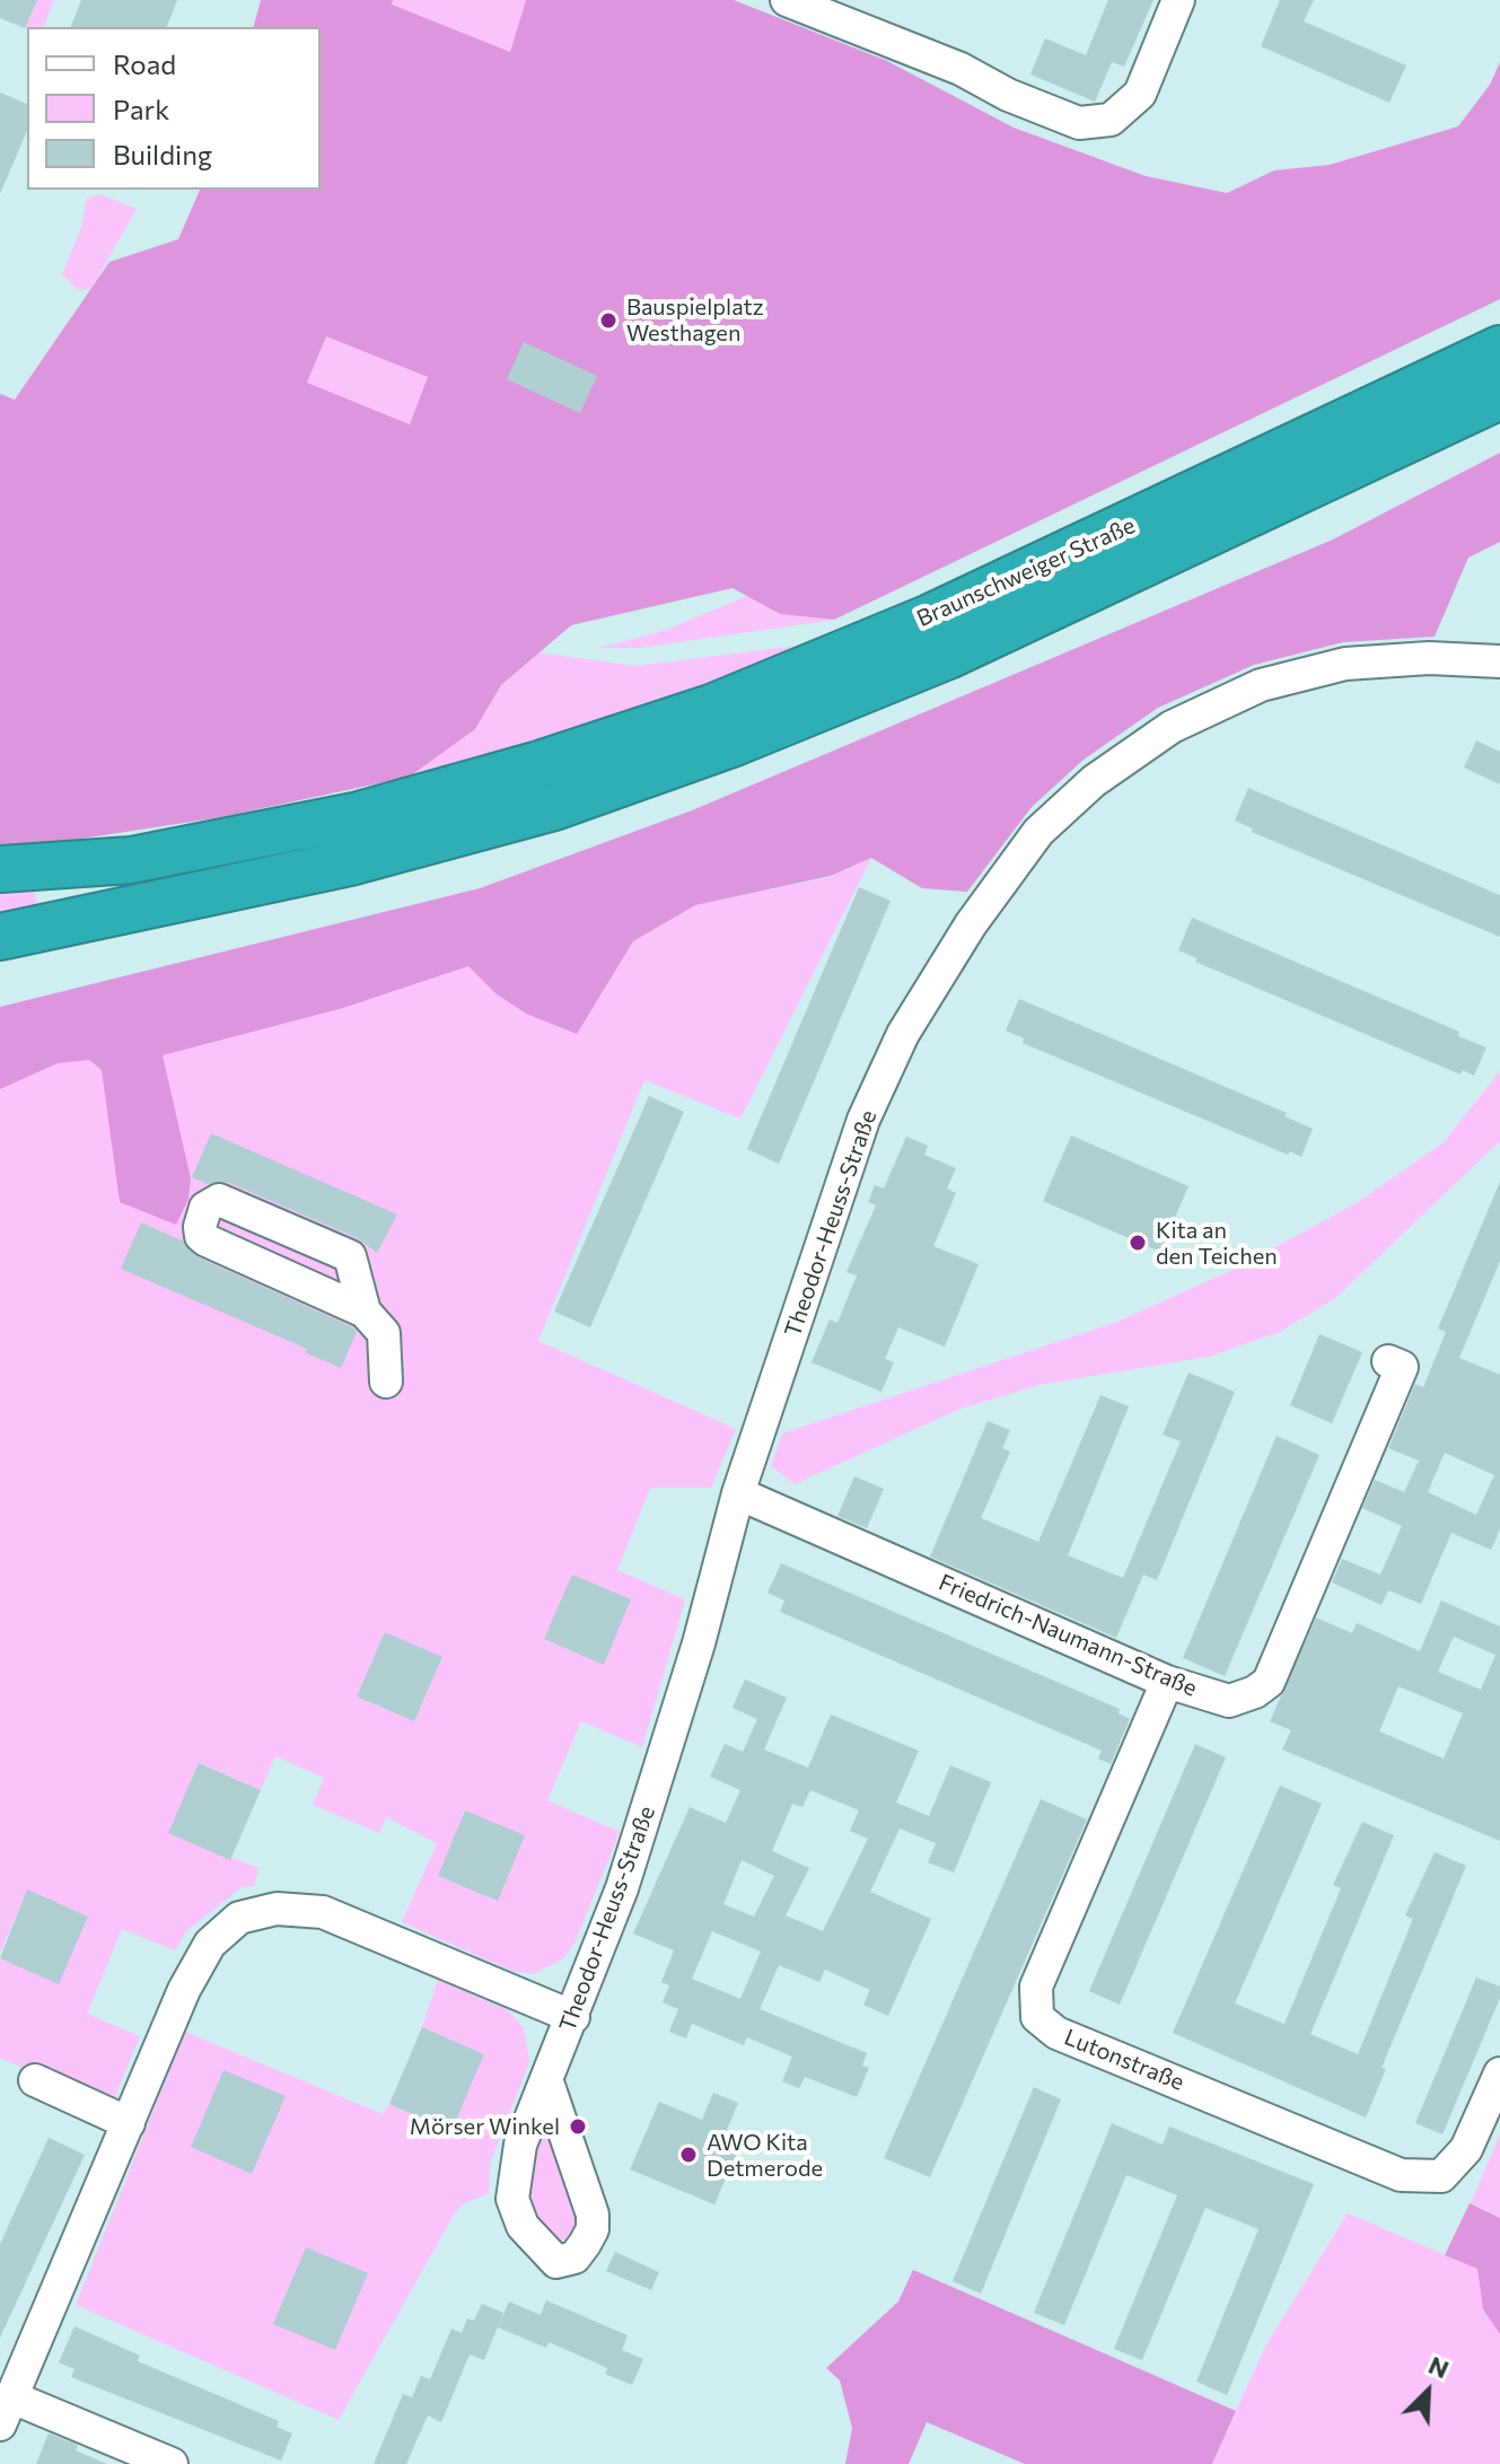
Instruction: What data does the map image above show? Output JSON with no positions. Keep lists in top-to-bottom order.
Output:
{
  "streets": {
    "highway": ["Braunschweiger Straße"],
    "street": ["Theodor-Heuss-Straße", "Friedrich-Naumann-Straße", "Lutonstraße"]
  },
  "crossings": [
    ["Theodor-Heuss-Straße", "Friedrich-Naumann-Straße"],
    ["Friedrich-Naumann-Straße", "Lutonstraße"]
  ],
  "places": [
    "Bauspielplatz Westhagen",
    "Kita an den Teichen",
    "Mörser Winkel",
    "AWO Kita Detmerode"
  ],
  "legend": ["Road", "Park", "Building"],
  "north": "top right"
}
